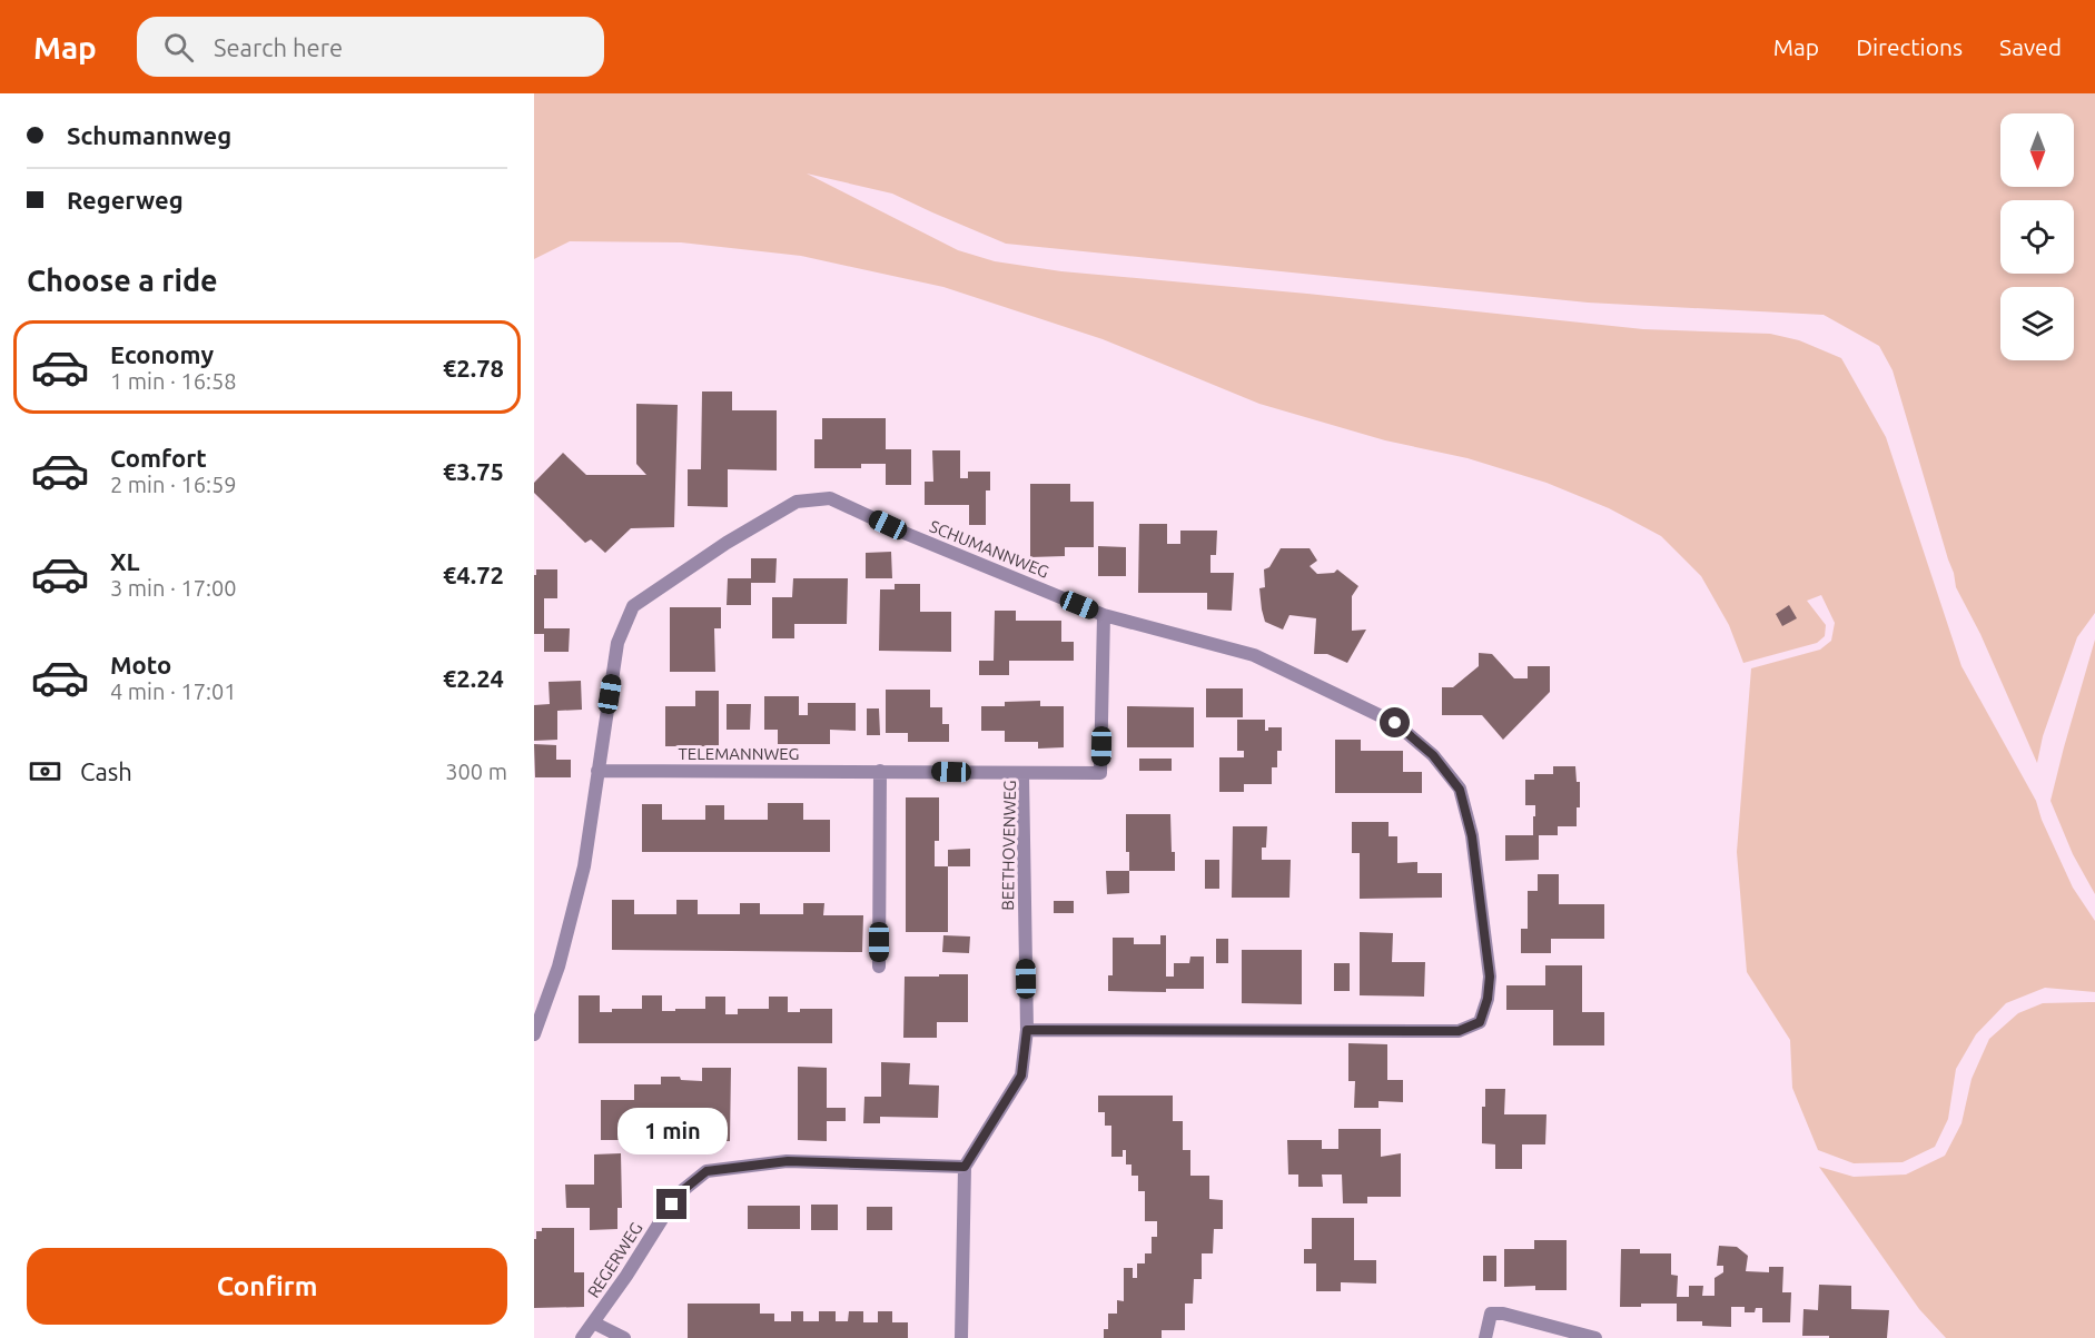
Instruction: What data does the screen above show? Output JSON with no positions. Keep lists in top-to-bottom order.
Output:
{
  "streets": {
    "street": [
      "SCHUMANNWEG",
      "TELEMANNWEG",
      "BEETHOVENWEG",
      "REGERWEG"
    ]
  },
  "crossings": [
    ["SCHUMANNWEG", "TELEMANNWEG"],
    ["SCHUMANNWEG", "BEETHOVENWEG"],
    ["TELEMANNWEG", "BEETHOVENWEG"],
    ["BEETHOVENWEG", "REGERWEG"]
  ],
  "north": "bottom",
  "page": {
    "header": "Map",
    "search": "Search here",
    "nav": ["Map", "Directions", "Saved"],
    "banner": ["Schumannweg", "Regerweg"],
    "heading": "Choose a ride",
    "list": [
      {
        "name": "Economy",
        "note": "1 min · 16:58",
        "value": "€2.78"
      },
      {
        "name": "Comfort",
        "note": "2 min · 16:59",
        "value": "€3.75"
      },
      {
        "name": "XL",
        "note": "3 min · 17:00",
        "value": "€4.72"
      },
      {
        "name": "Moto",
        "note": "4 min · 17:01",
        "value": "€2.24"
      }
    ],
    "pay": ["Cash", "300 m"],
    "bubble": "1 min",
    "buttons": "Confirm"
  }
}
